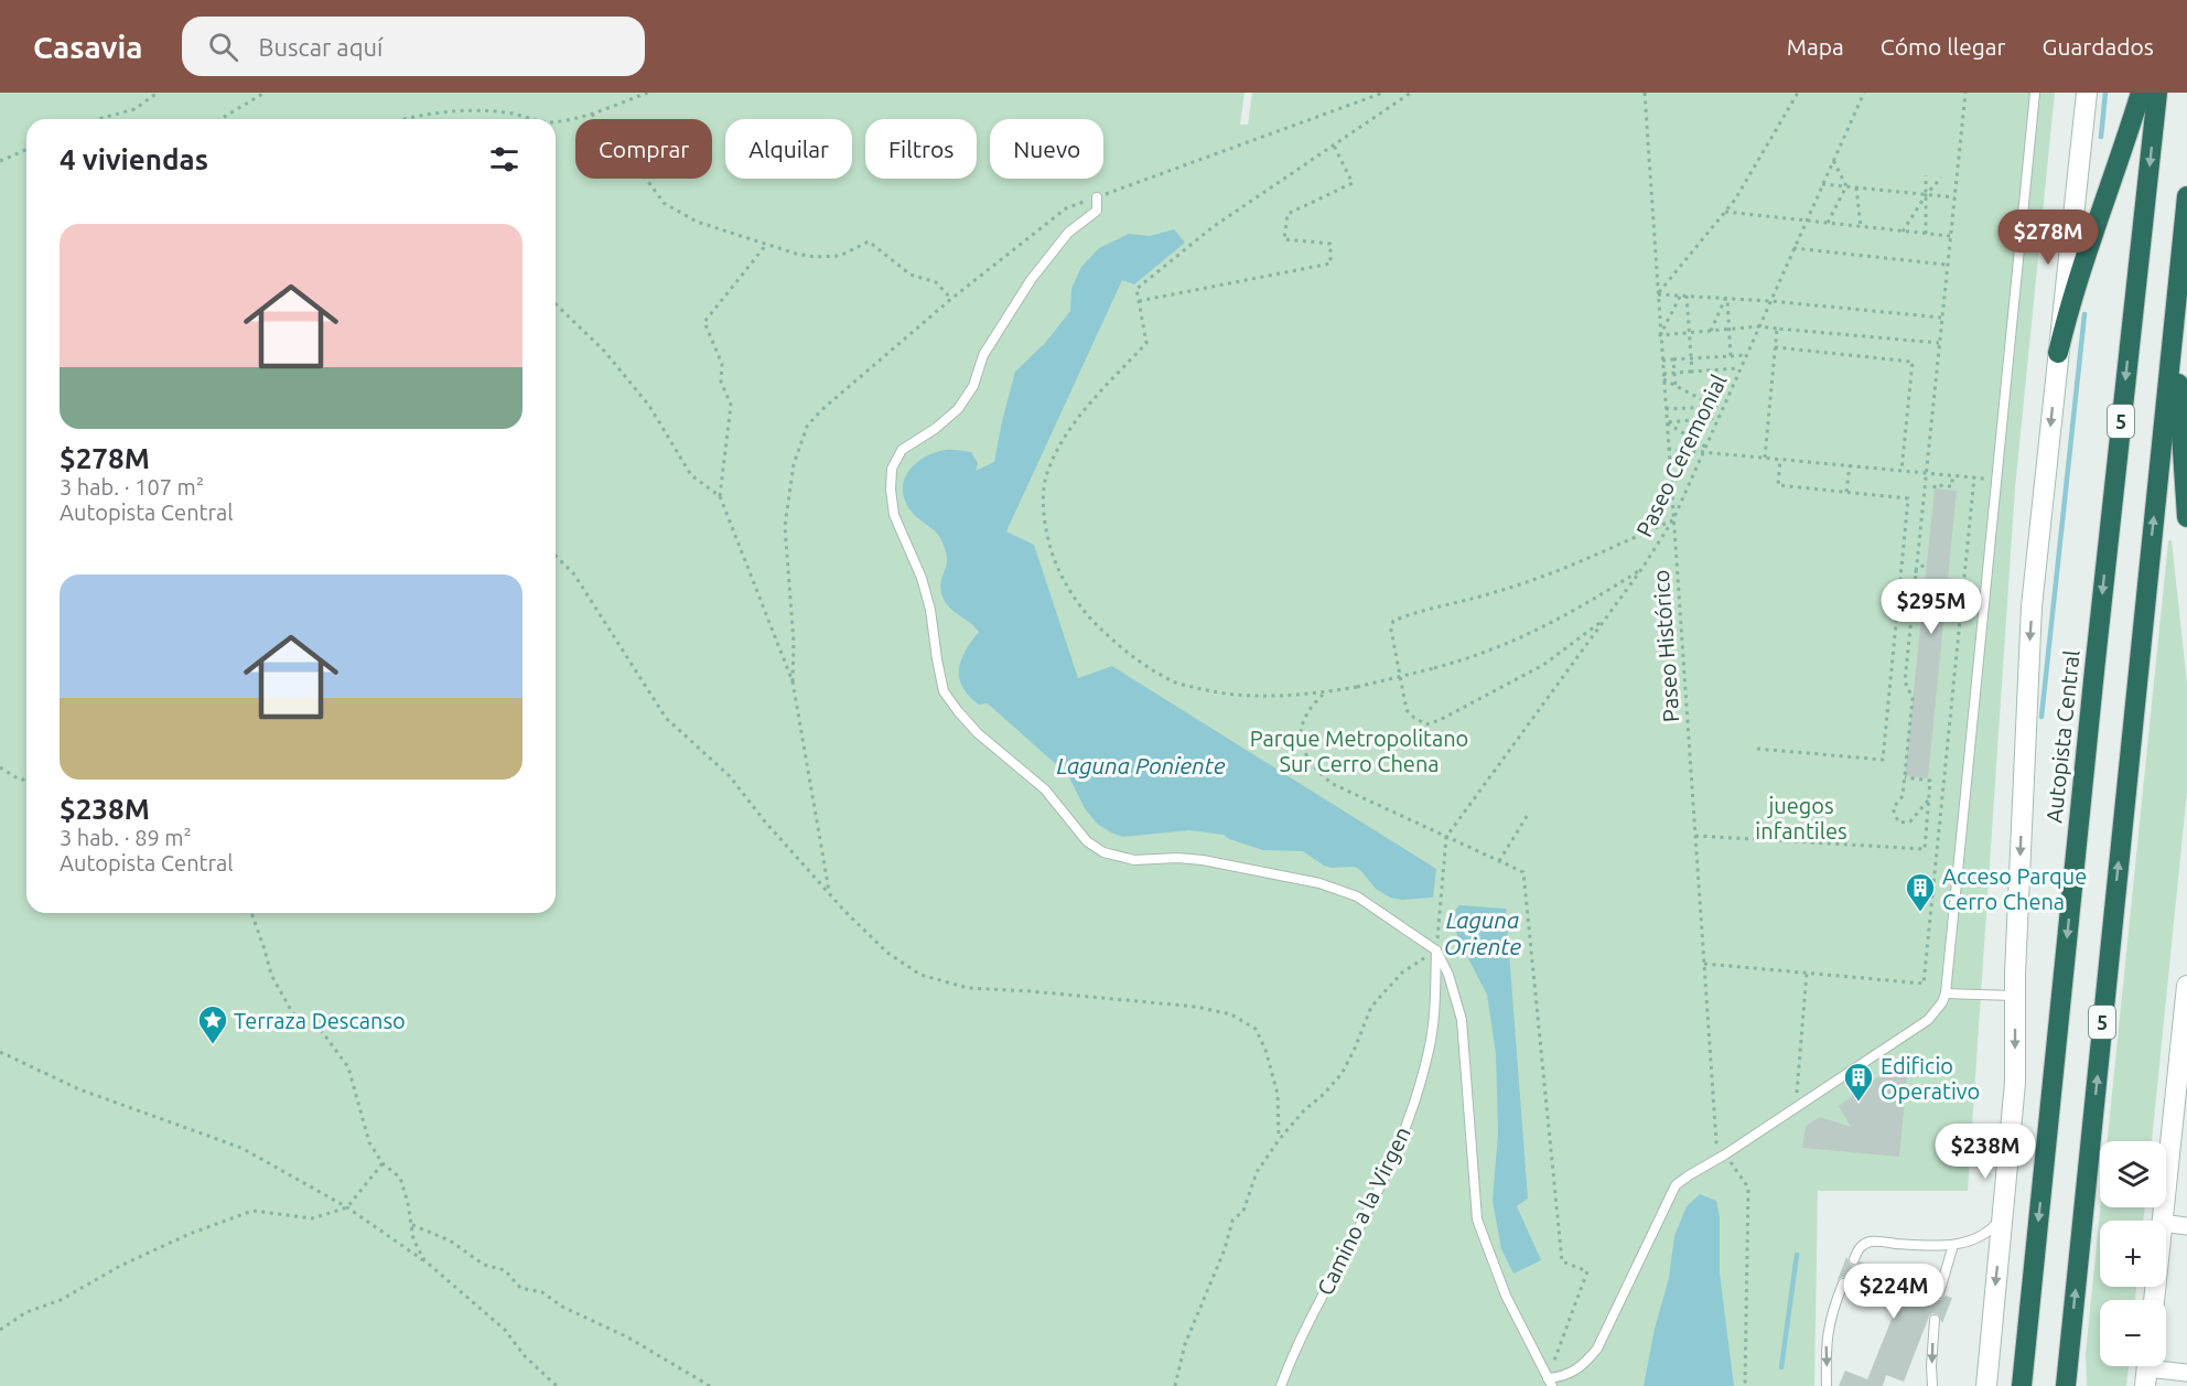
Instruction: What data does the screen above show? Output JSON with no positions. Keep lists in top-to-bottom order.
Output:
{
  "streets": {
    "highway": ["5", "Autopista Central"],
    "lane": ["Camino a la Virgen"],
    "path": ["Paseo Ceremonial", "Paseo Histórico"]
  },
  "crossings": [
    ["Paseo Ceremonial", "Paseo Histórico"]
  ],
  "water": ["Laguna Poniente", "Laguna Oriente"],
  "parks": ["Parque Metropolitano Sur Cerro Chena", "juegos infantiles"],
  "places": {
    "building": ["Acceso Parque Cerro Chena", "Edificio Operativo"],
    "place": ["Terraza Descanso"]
  },
  "page": {
    "header": "Casavia",
    "search": "Buscar aquí",
    "nav": ["Mapa", "Cómo llegar", "Guardados"],
    "chip": [
      "Comprar",
      "Alquilar",
      "Filtros",
      "Nuevo"
    ],
    "heading": "4 viviendas",
    "list": [
      {
        "name": "$278M",
        "note": "3 hab. · 107 m² · Autopista Central"
      },
      {
        "name": "$238M",
        "note": "3 hab. · 89 m² · Autopista Central"
      }
    ],
    "price": [
      "$278M",
      "$295M",
      "$238M",
      "$224M"
    ],
    "map_buttons": ["+", "−"]
  }
}
